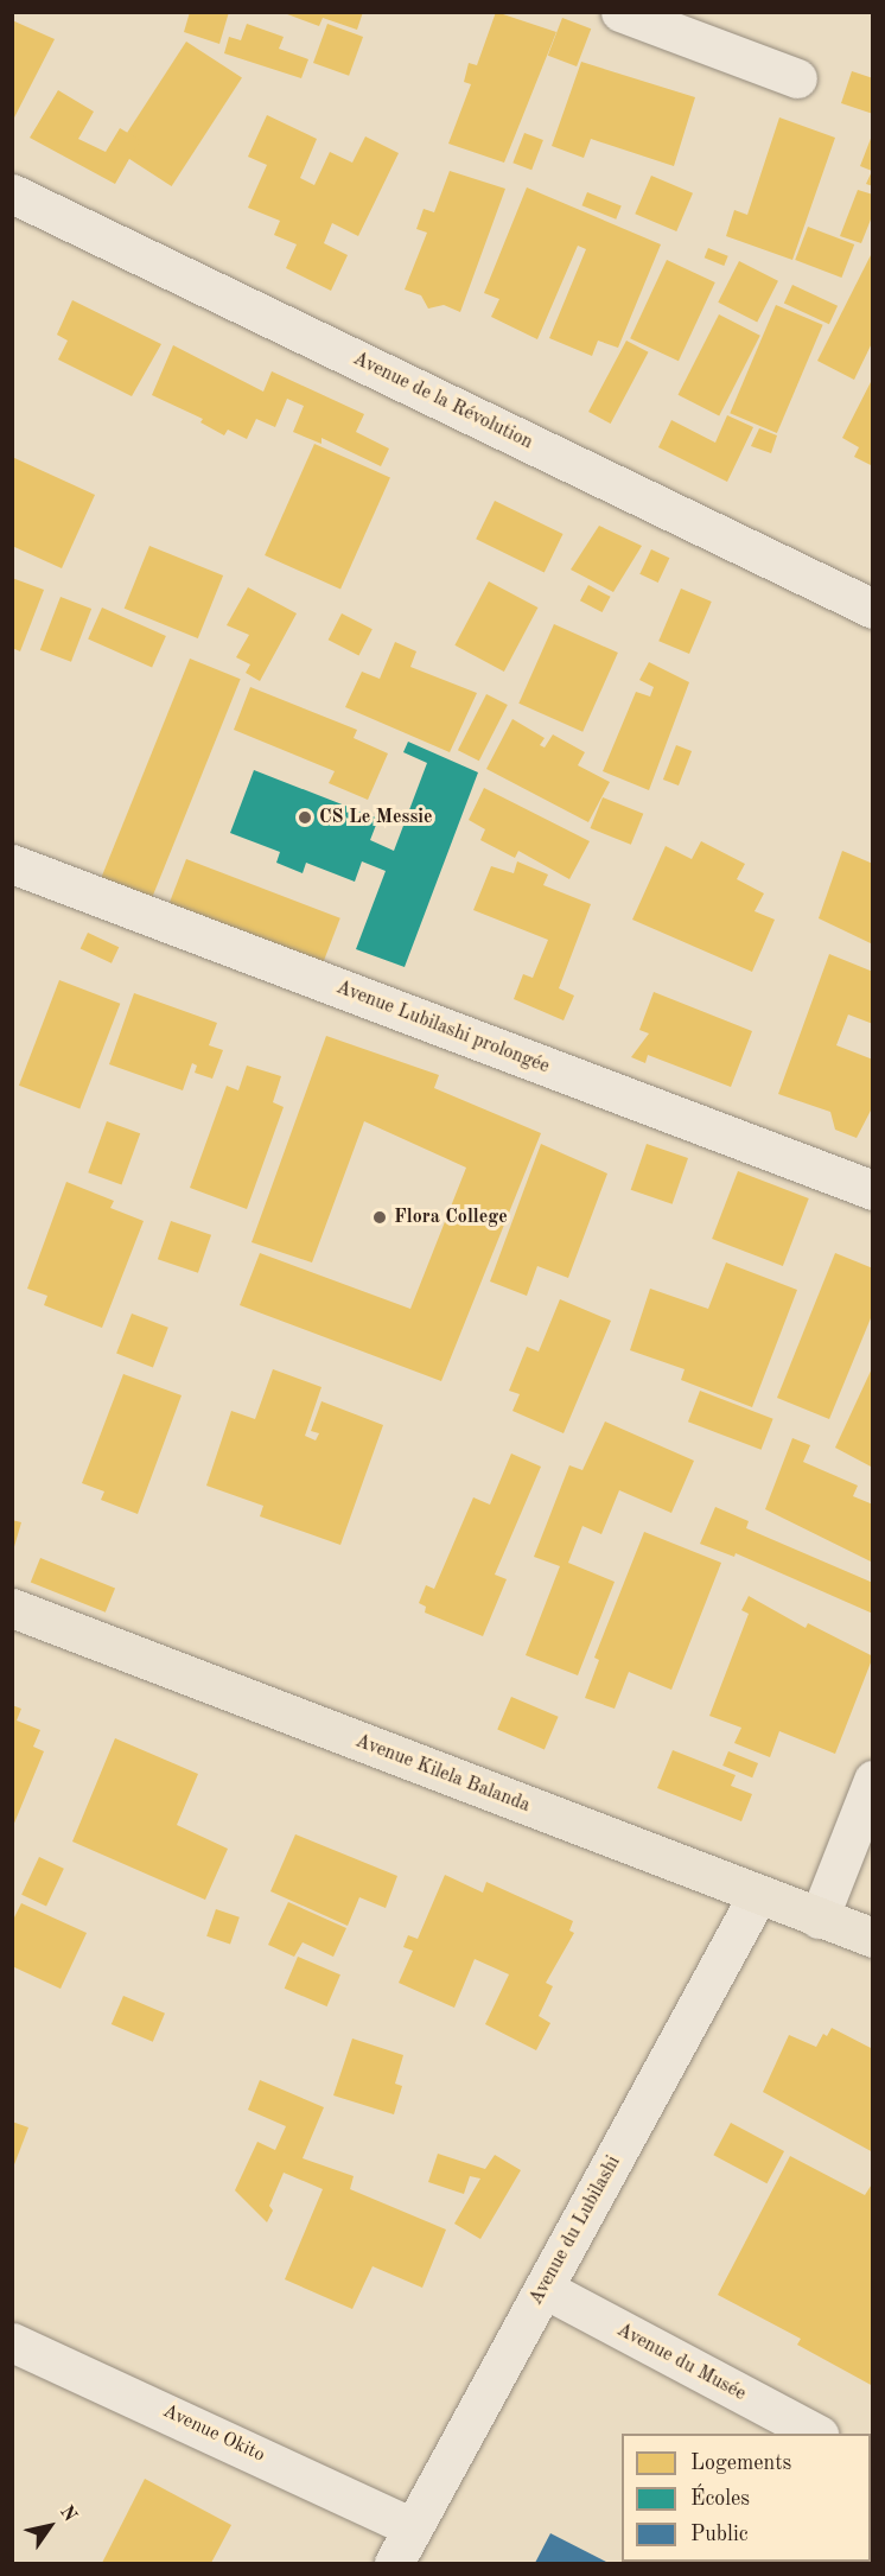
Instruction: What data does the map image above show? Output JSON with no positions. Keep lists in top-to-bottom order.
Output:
{
  "streets": {
    "main road": ["Avenue Kilela Balanda"],
    "street": [
      "Avenue de la Révolution",
      "Avenue Lubilashi prolongée",
      "Avenue du Lubilashi",
      "Avenue du Musée",
      "Avenue Okito"
    ]
  },
  "crossings": [
    ["Avenue Kilela Balanda", "Avenue du Lubilashi"],
    ["Avenue du Lubilashi", "Avenue du Musée"],
    ["Avenue du Lubilashi", "Avenue Okito"]
  ],
  "places": ["CS Le Messie", "Flora College"],
  "legend": ["Logements", "Écoles", "Public"],
  "north": "top right"
}
